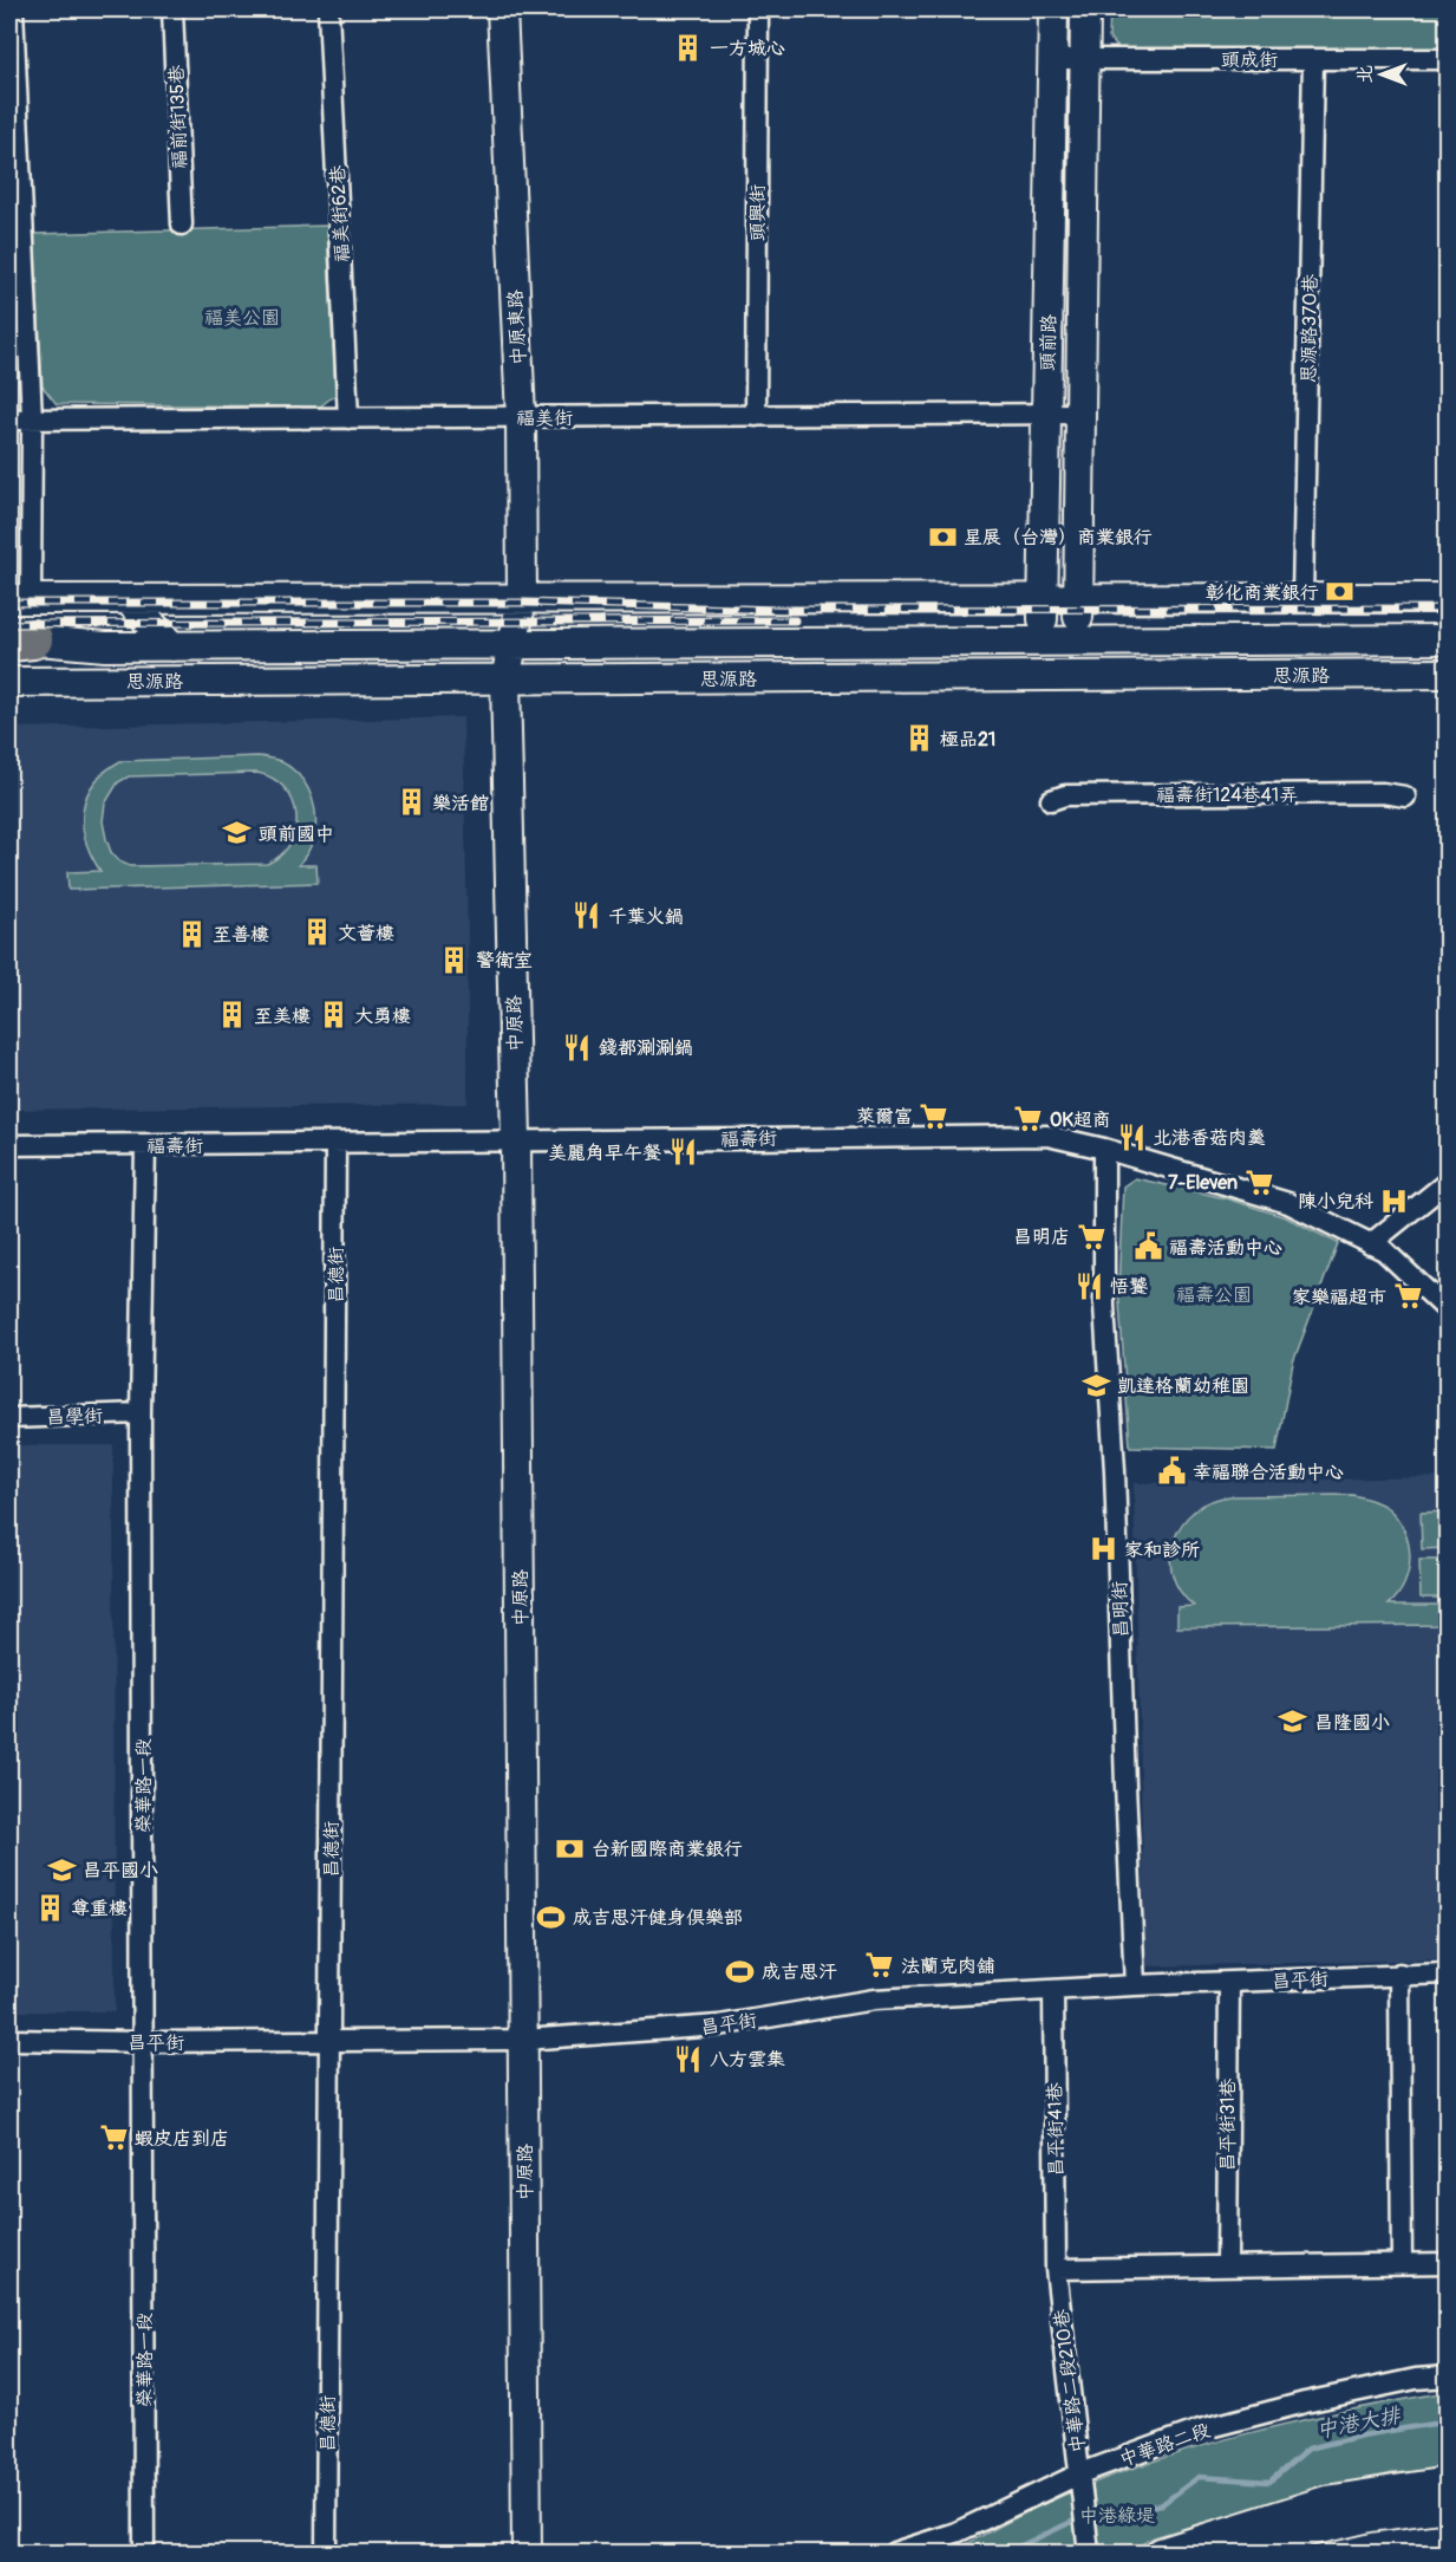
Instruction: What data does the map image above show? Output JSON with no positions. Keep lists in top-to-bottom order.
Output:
{
  "streets": {
    "street": [
      "頭成街",
      "福前街135巷",
      "頭興街",
      "福美街62巷",
      "中原東路",
      "思源路370巷",
      "頭前路",
      "福美街",
      "思源路",
      "福壽街124巷41弄",
      "中原路",
      "福壽街",
      "昌德街",
      "昌學街",
      "昌明街",
      "榮華路一段",
      "昌平街",
      "昌平街31巷",
      "昌平街41巷",
      "中華路二段210巷",
      "中華路二段"
    ]
  },
  "crossings": [
    ["頭成街", "思源路370巷"],
    ["頭成街", "頭前路"],
    ["頭興街", "福美街"],
    ["福美街62巷", "福美街"],
    ["中原東路", "福美街"],
    ["中原東路", "思源路"],
    ["中原東路", "中原路"],
    ["頭前路", "福美街"],
    ["頭前路", "思源路"],
    ["思源路", "中原路"],
    ["中原路", "福壽街"],
    ["中原路", "昌平街"],
    ["福壽街", "昌德街"],
    ["福壽街", "昌明街"],
    ["福壽街", "榮華路一段"],
    ["昌德街", "昌平街"],
    ["昌學街", "榮華路一段"],
    ["昌明街", "昌平街"],
    ["榮華路一段", "昌平街"],
    ["昌平街", "昌平街31巷"],
    ["昌平街", "昌平街41巷"],
    ["昌平街41巷", "中華路二段210巷"],
    ["中華路二段210巷", "中華路二段"]
  ],
  "water": ["中港大排"],
  "parks": ["福美公園", "福壽公園", "中港綠堤"],
  "places": {
    "building": [
      "一方城心",
      "極品21",
      "樂活館",
      "文薈樓",
      "至善樓",
      "警衛室",
      "至美樓",
      "大勇樓",
      "尊重樓"
    ],
    "bank": ["星展（台灣）商業銀行", "彰化商業銀行", "台新國際商業銀行"],
    "school or university": [
      "頭前國中",
      "凱達格蘭幼稚園",
      "昌隆國小",
      "昌平國小"
    ],
    "restaurant": [
      "千葉火鍋",
      "錢都涮涮鍋",
      "北港香菇肉羹",
      "美麗角早午餐",
      "悟饕",
      "八方雲集"
    ],
    "supermarket": [
      "萊爾富",
      "OK超商",
      "7-Eleven",
      "昌明店",
      "家樂福超市",
      "法蘭克肉舖",
      "蝦皮店到店"
    ],
    "hospital": ["陳小兒科", "家和診所"],
    "public building": ["福壽活動中心", "幸福聯合活動中心"],
    "sports": ["成吉思汗健身俱樂部", "成吉思汗"]
  },
  "north": "left"
}
